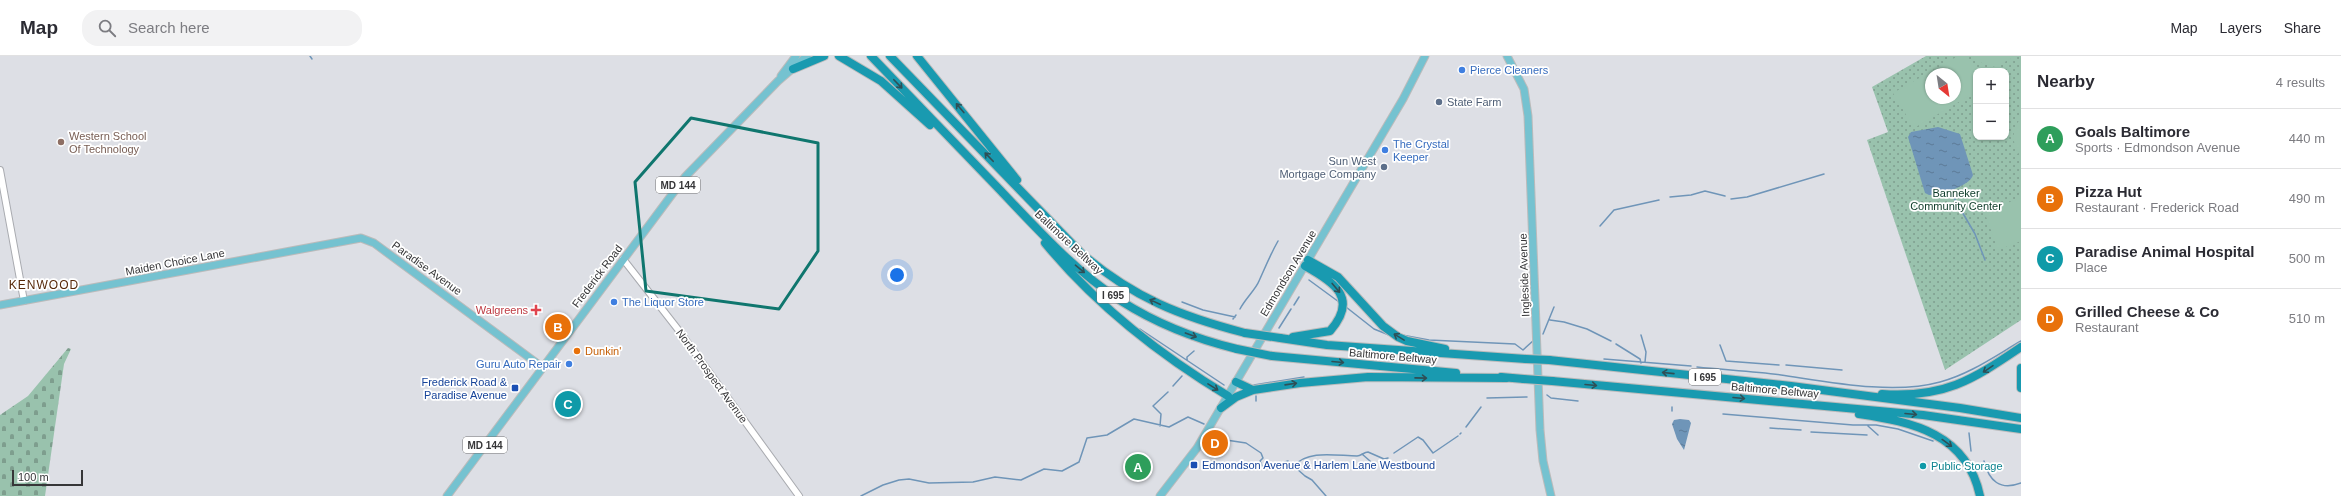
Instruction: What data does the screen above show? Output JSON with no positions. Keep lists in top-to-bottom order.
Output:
{
  "streets": {
    "highway": ["Baltimore Beltway", "I 695"],
    "main road": [
      "MD 144",
      "Maiden Choice Lane",
      "Paradise Avenue",
      "Edmondson Avenue",
      "Ingleside Avenue",
      "Frederick Road"
    ],
    "street": ["North Prospect Avenue"]
  },
  "crossings": [
    ["Maiden Choice Lane", "Paradise Avenue"],
    ["Paradise Avenue", "Frederick Road"],
    ["Frederick Road", "North Prospect Avenue"]
  ],
  "districts": ["KENWOOD"],
  "parks": ["Banneker Community Center"],
  "places": {
    "other": [
      "Pierce Cleaners",
      "State Farm",
      "Western School Of Technology",
      "The Crystal Keeper",
      "Sun West Mortgage Company",
      "The Liquor Store",
      "Dunkin'",
      "Guru Auto Repair",
      "Public Storage"
    ],
    "health": ["Walgreens"],
    "transit": ["Frederick Road & Paradise Avenue", "Edmondson Avenue & Harlem Lane Westbound"]
  },
  "scale_bar": "100 m",
  "north": "bottom right",
  "page": {
    "header": "Map",
    "search": "Search here",
    "nav": ["Map", "Layers", "Share"],
    "heading": ["Nearby", "4 results"],
    "map_buttons": ["+", "−"],
    "list": [
      {
        "mark": "A",
        "name": "Goals Baltimore",
        "note": "Sports · Edmondson Avenue",
        "value": "440 m"
      },
      {
        "mark": "B",
        "name": "Pizza Hut",
        "note": "Restaurant · Frederick Road",
        "value": "490 m"
      },
      {
        "mark": "C",
        "name": "Paradise Animal Hospital",
        "note": "Place",
        "value": "500 m"
      },
      {
        "mark": "D",
        "name": "Grilled Cheese & Co",
        "note": "Restaurant",
        "value": "510 m"
      }
    ],
    "pins": [
      "B",
      "C",
      "D",
      "A"
    ],
    "scale": "100 m"
  }
}
